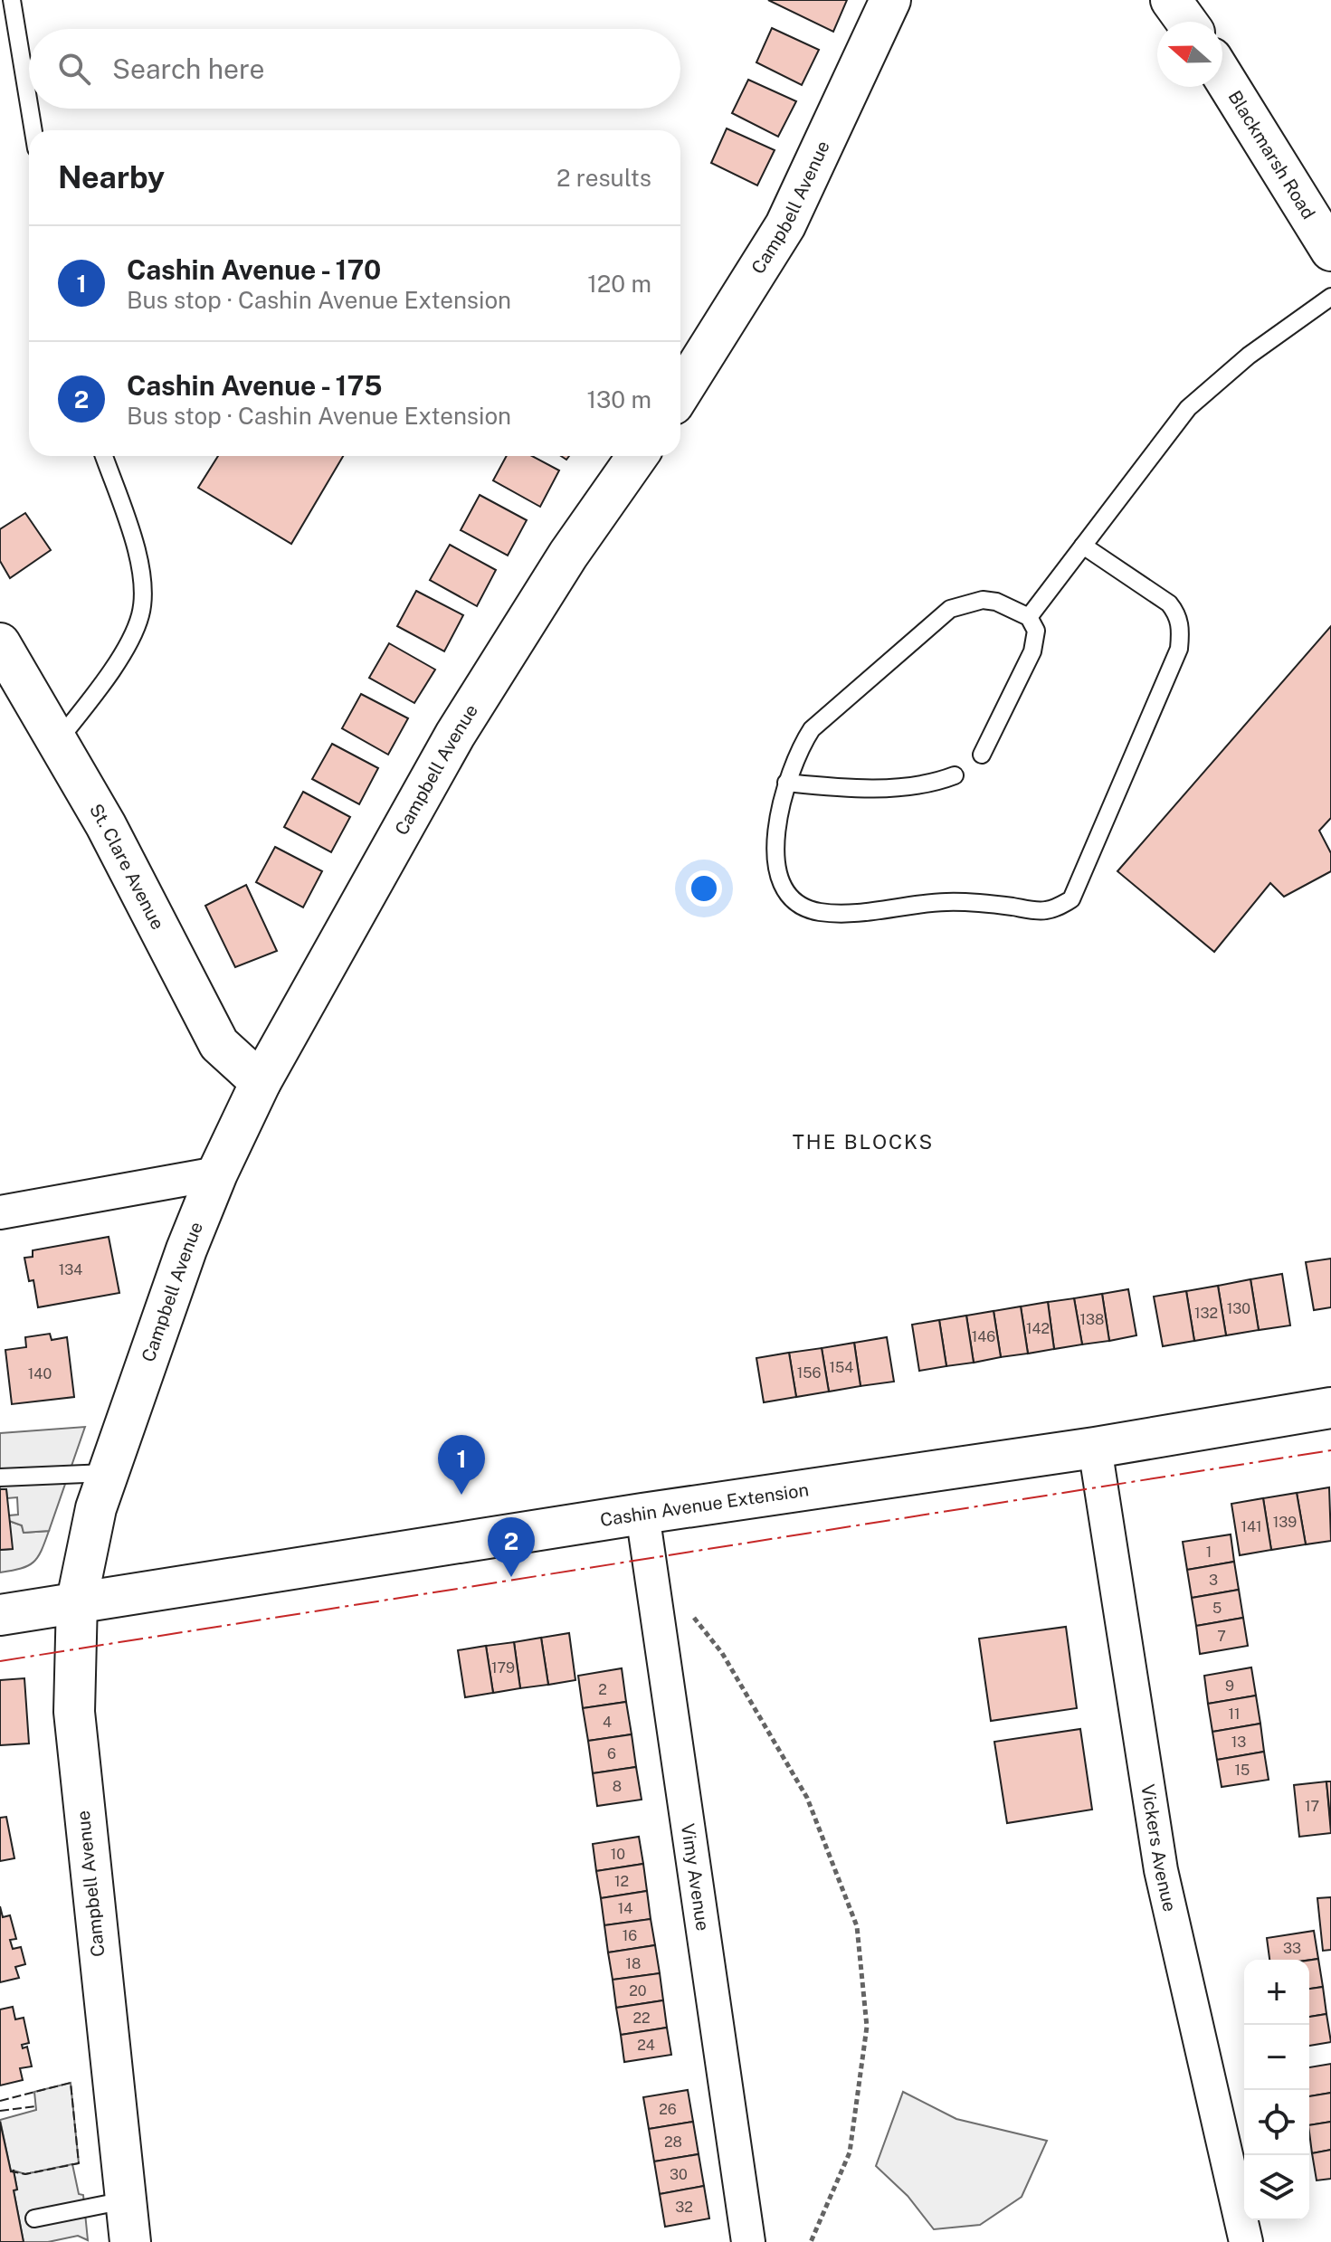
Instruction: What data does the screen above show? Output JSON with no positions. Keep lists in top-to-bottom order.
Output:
{
  "streets": {
    "street": [
      "Blackmarsh Road",
      "Campbell Avenue",
      "St. Clare Avenue",
      "Cashin Avenue Extension",
      "Vickers Avenue",
      "Vimy Avenue"
    ]
  },
  "crossings": [
    ["Campbell Avenue", "St. Clare Avenue"],
    ["Campbell Avenue", "Cashin Avenue Extension"],
    ["Cashin Avenue Extension", "Vickers Avenue"],
    ["Cashin Avenue Extension", "Vimy Avenue"]
  ],
  "districts": ["THE BLOCKS"],
  "house_numbers": [
    "134",
    "130",
    "132",
    "138",
    "142",
    "146",
    "154",
    "156",
    "140",
    "139",
    "141",
    "1",
    "3",
    "5",
    "7",
    "179",
    "9",
    "2",
    "11",
    "4",
    "13",
    "6",
    "15",
    "8",
    "17",
    "10",
    "12",
    "14",
    "16",
    "33",
    "18",
    "20",
    "22",
    "24",
    "26",
    "28",
    "30",
    "32"
  ],
  "north": "left",
  "page": {
    "search": "Search here",
    "heading": ["Nearby", "2 results"],
    "list": [
      {
        "mark": "1",
        "name": "Cashin Avenue - 170",
        "note": "Bus stop · Cashin Avenue Extension",
        "value": "120 m"
      },
      {
        "mark": "2",
        "name": "Cashin Avenue - 175",
        "note": "Bus stop · Cashin Avenue Extension",
        "value": "130 m"
      }
    ],
    "pins": ["1", "2"],
    "map_buttons": ["+", "−"]
  }
}
